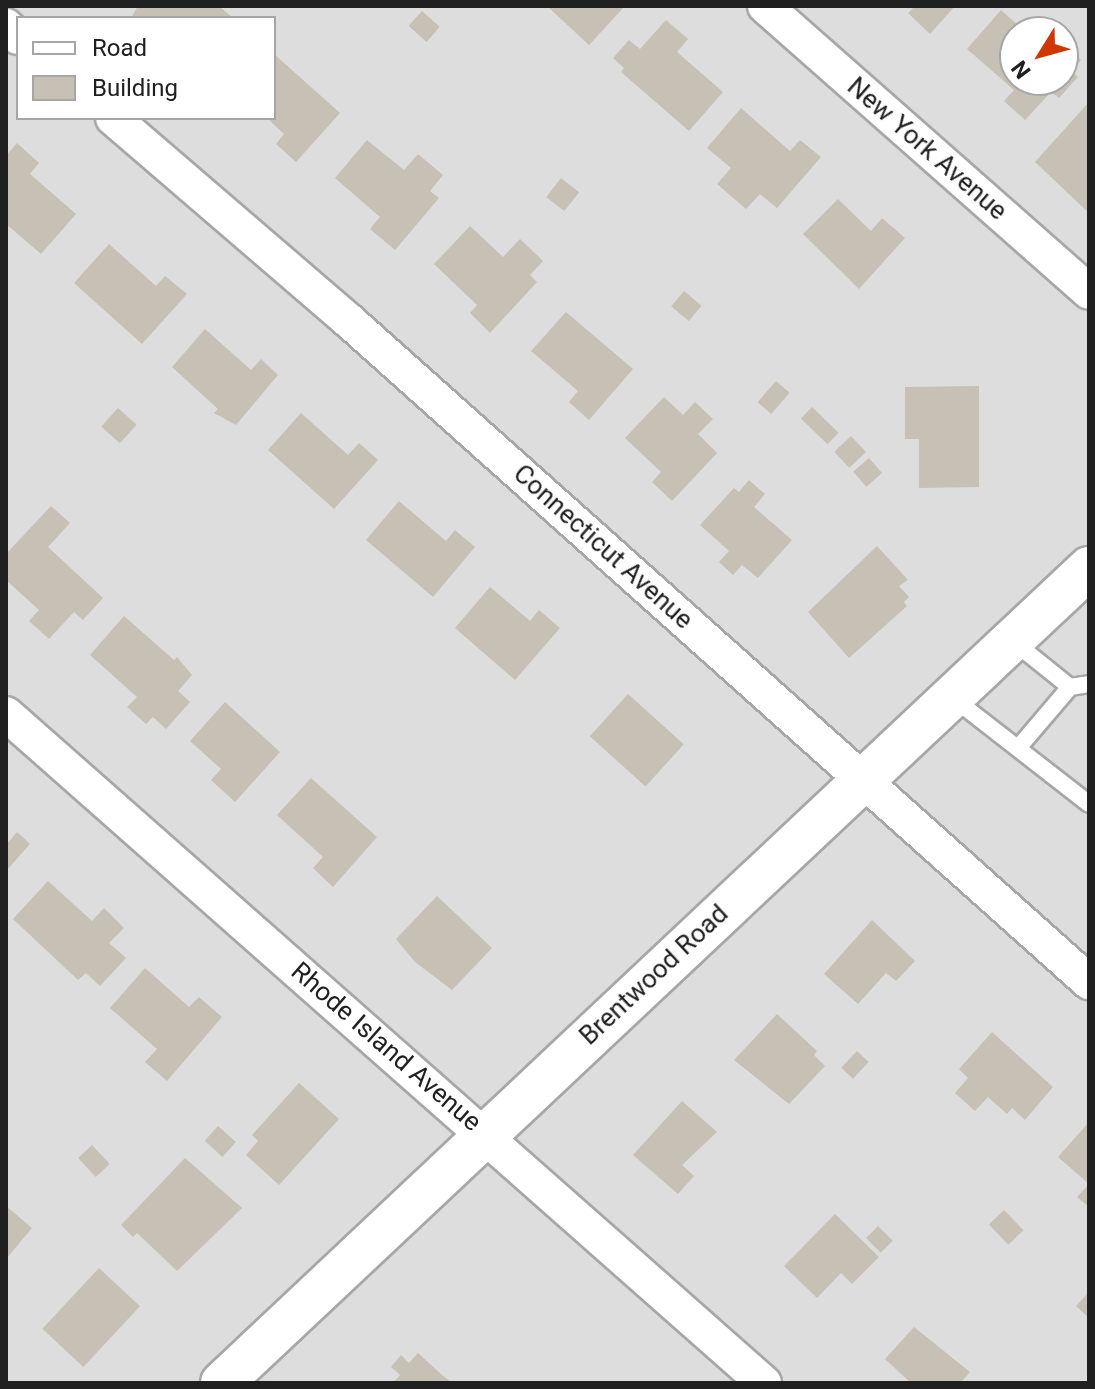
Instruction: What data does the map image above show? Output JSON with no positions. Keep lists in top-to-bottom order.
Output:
{
  "streets": {
    "street": [
      "New York Avenue",
      "Connecticut Avenue",
      "Brentwood Road",
      "Rhode Island Avenue"
    ]
  },
  "crossings": [
    ["Connecticut Avenue", "Brentwood Road"],
    ["Brentwood Road", "Rhode Island Avenue"]
  ],
  "legend": ["Road", "Building"],
  "north": "bottom left"
}
